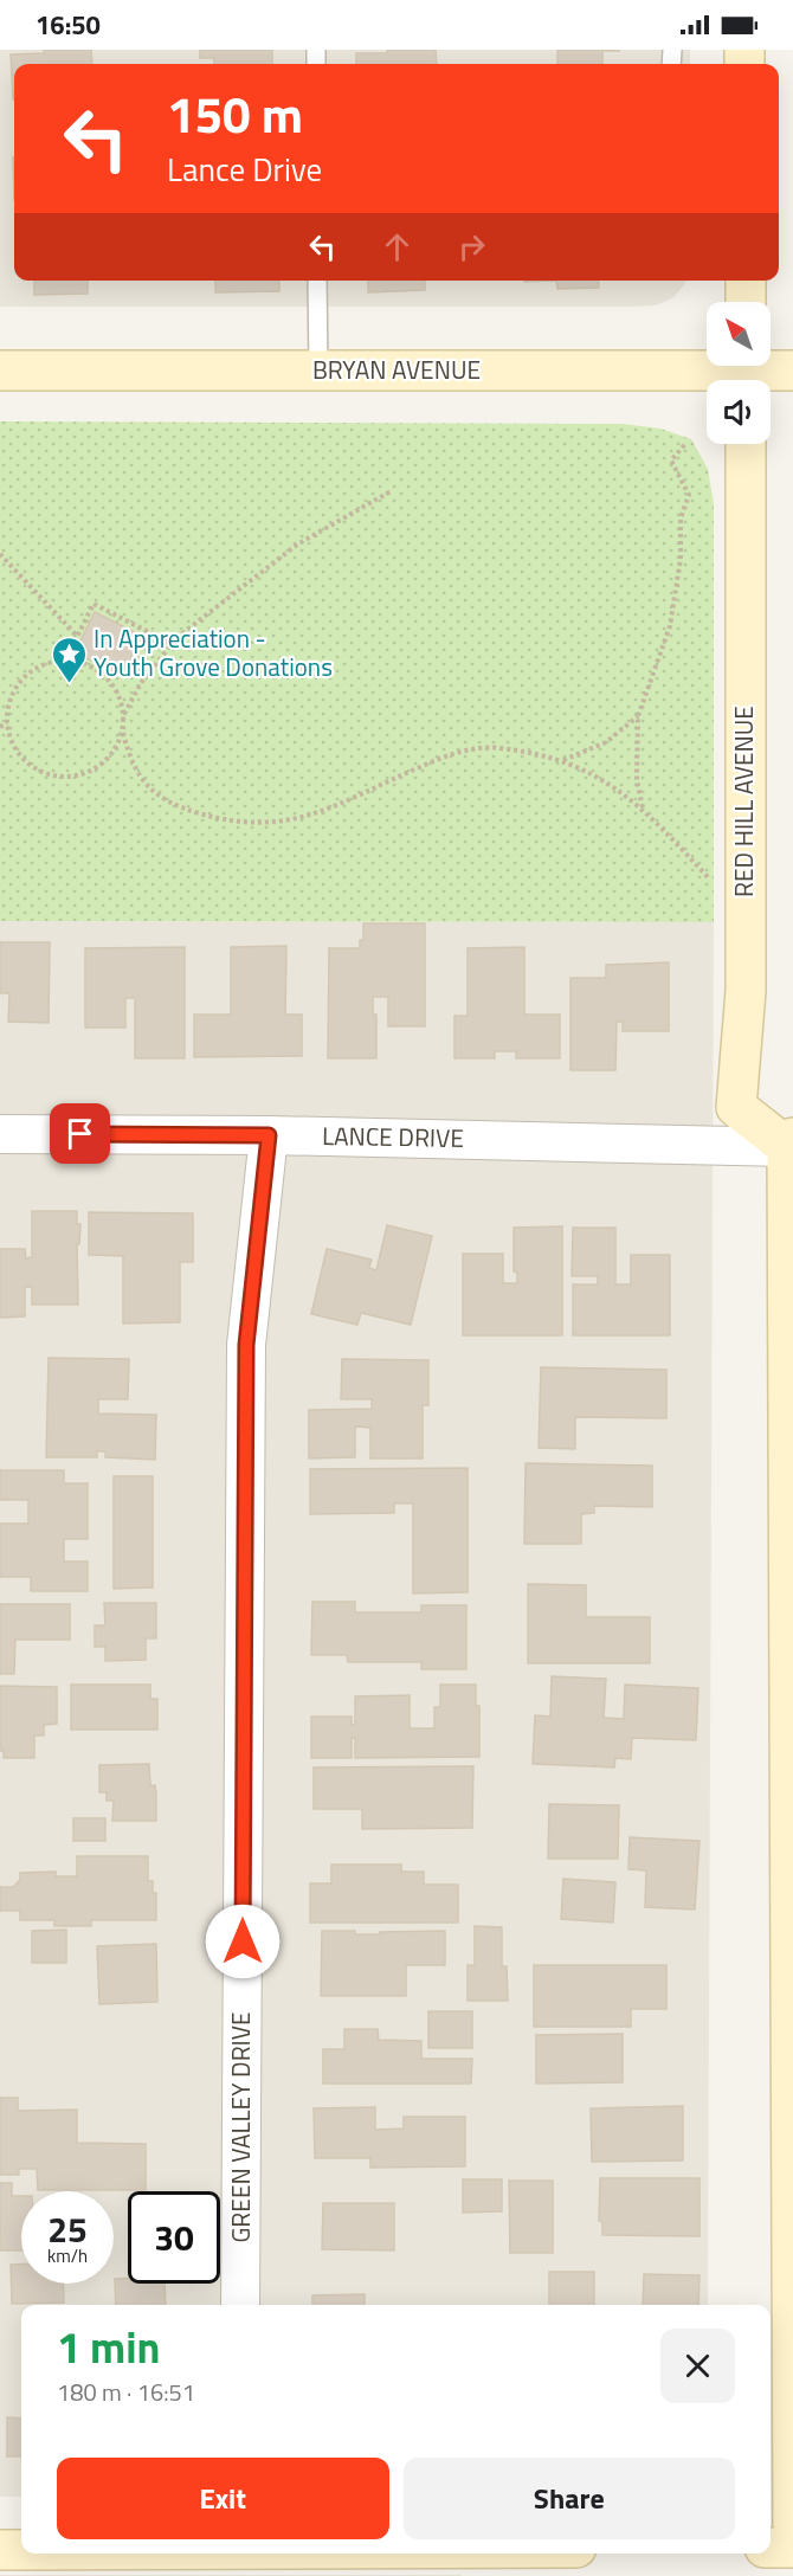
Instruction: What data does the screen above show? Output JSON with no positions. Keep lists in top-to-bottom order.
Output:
{
  "streets": {
    "main road": ["BRYAN AVENUE", "RED HILL AVENUE"],
    "street": ["LANCE DRIVE", "GREEN VALLEY DRIVE"]
  },
  "crossings": [
    ["RED HILL AVENUE", "LANCE DRIVE"],
    ["LANCE DRIVE", "GREEN VALLEY DRIVE"]
  ],
  "places": {
    "place": ["In Appreciation - Youth Grove Donations"]
  },
  "north": "top left",
  "page": {
    "status": "16:50",
    "turn": ["150 m", "Lance Drive"],
    "speed": "25 km/h",
    "limit": "30",
    "heading": ["1 min", "180 m · 16:51"],
    "buttons": ["Exit", "Share"]
  }
}
